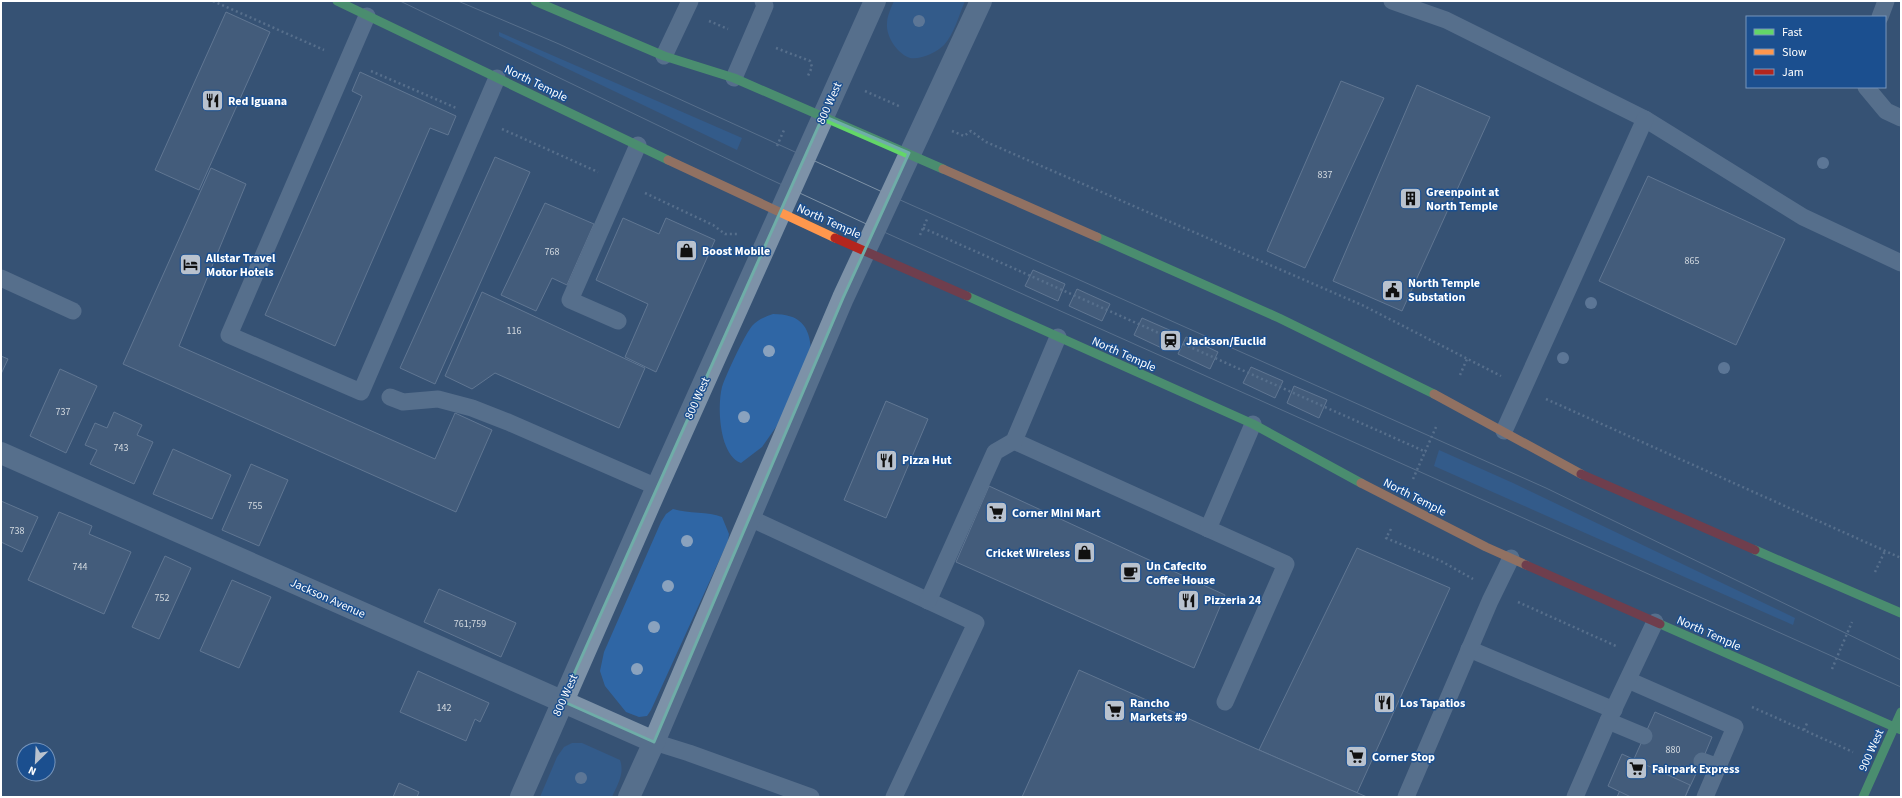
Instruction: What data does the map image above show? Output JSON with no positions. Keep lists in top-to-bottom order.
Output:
{
  "streets": {
    "main road": ["North Temple", "900 West"],
    "street": ["800 West", "Jackson Avenue"]
  },
  "crossings": [
    ["North Temple", "800 West"],
    ["North Temple", "900 West"],
    ["800 West", "Jackson Avenue"]
  ],
  "places": {
    "restaurant": [
      "Red Iguana",
      "Pizza Hut",
      "Pizzeria 24",
      "Los Tapatios"
    ],
    "building": ["Greenpoint at North Temple"],
    "shop": ["Boost Mobile", "Cricket Wireless"],
    "hotel": ["Allstar Travel Motor Hotels"],
    "public building": ["North Temple Substation"],
    "station": ["Jackson/Euclid"],
    "supermarket": [
      "Corner Mini Mart",
      "Rancho Markets #9",
      "Corner Stop",
      "Fairpark Express"
    ],
    "cafe": ["Un Cafecito Coffee House"]
  },
  "house_numbers": [
    "837",
    "768",
    "865",
    "116",
    "737",
    "743",
    "755",
    "738",
    "744",
    "752",
    "761;759",
    "142",
    "880"
  ],
  "legend": ["Fast", "Slow", "Jam"],
  "north": "bottom left"
}
